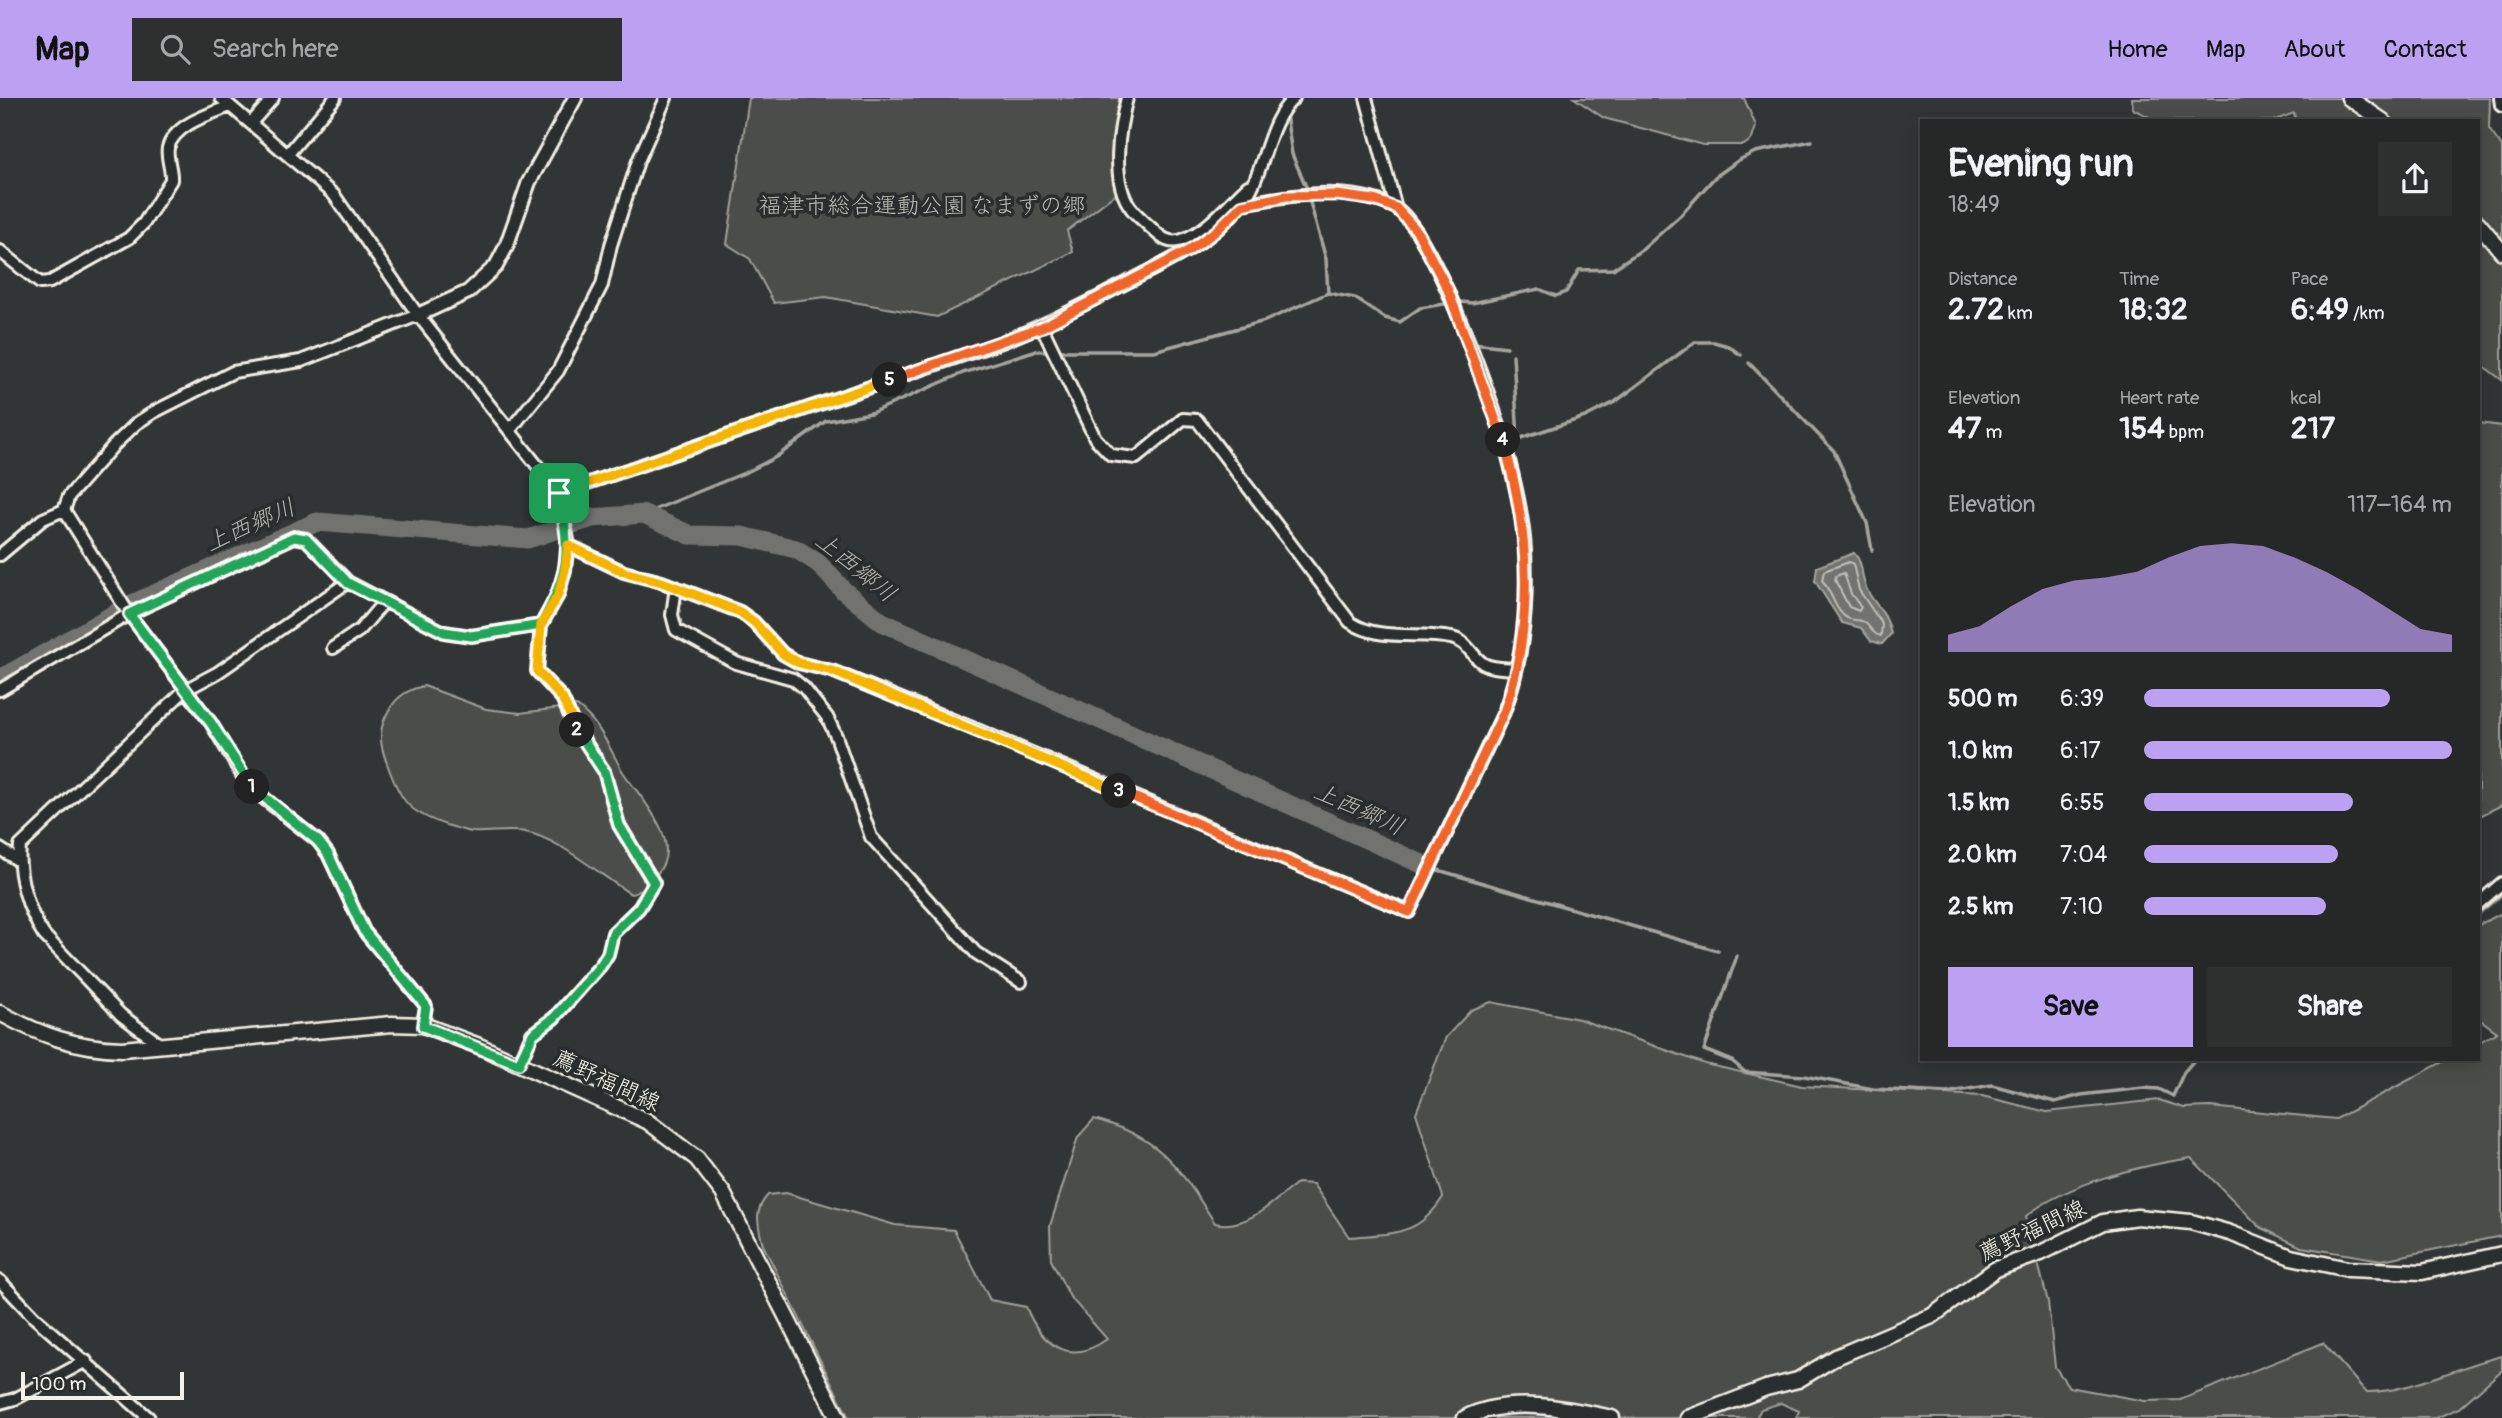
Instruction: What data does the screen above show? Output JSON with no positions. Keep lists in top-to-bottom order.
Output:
{
  "streets": {
    "main road": ["薦野福間線"]
  },
  "water": ["上西郷川"],
  "parks": ["福津市総合運動公園 なまずの郷"],
  "scale_bar": "100 m",
  "page": {
    "header": "Map",
    "search": "Search here",
    "nav": [
      "Home",
      "Map",
      "About",
      "Contact"
    ],
    "heading": ["Evening run", "18:49"],
    "stats": [
      ["Distance", "2.72 km"],
      ["Time", "18:32"],
      ["Pace", "6:49 /km"],
      ["Elevation", "47 m"],
      ["Heart rate", "154 bpm"],
      ["kcal", "217"]
    ],
    "pins": [
      "5",
      "4",
      "2",
      "1",
      "3"
    ],
    "chart": ["Elevation", "117–164 m"],
    "list": [
      {
        "name": "500 m",
        "note": "6:39"
      },
      {
        "name": "1.0 km",
        "note": "6:17"
      },
      {
        "name": "1.5 km",
        "note": "6:55"
      },
      {
        "name": "2.0 km",
        "note": "7:04"
      },
      {
        "name": "2.5 km",
        "note": "7:10"
      }
    ],
    "buttons": ["Save", "Share"],
    "scale": "100 m"
  }
}
